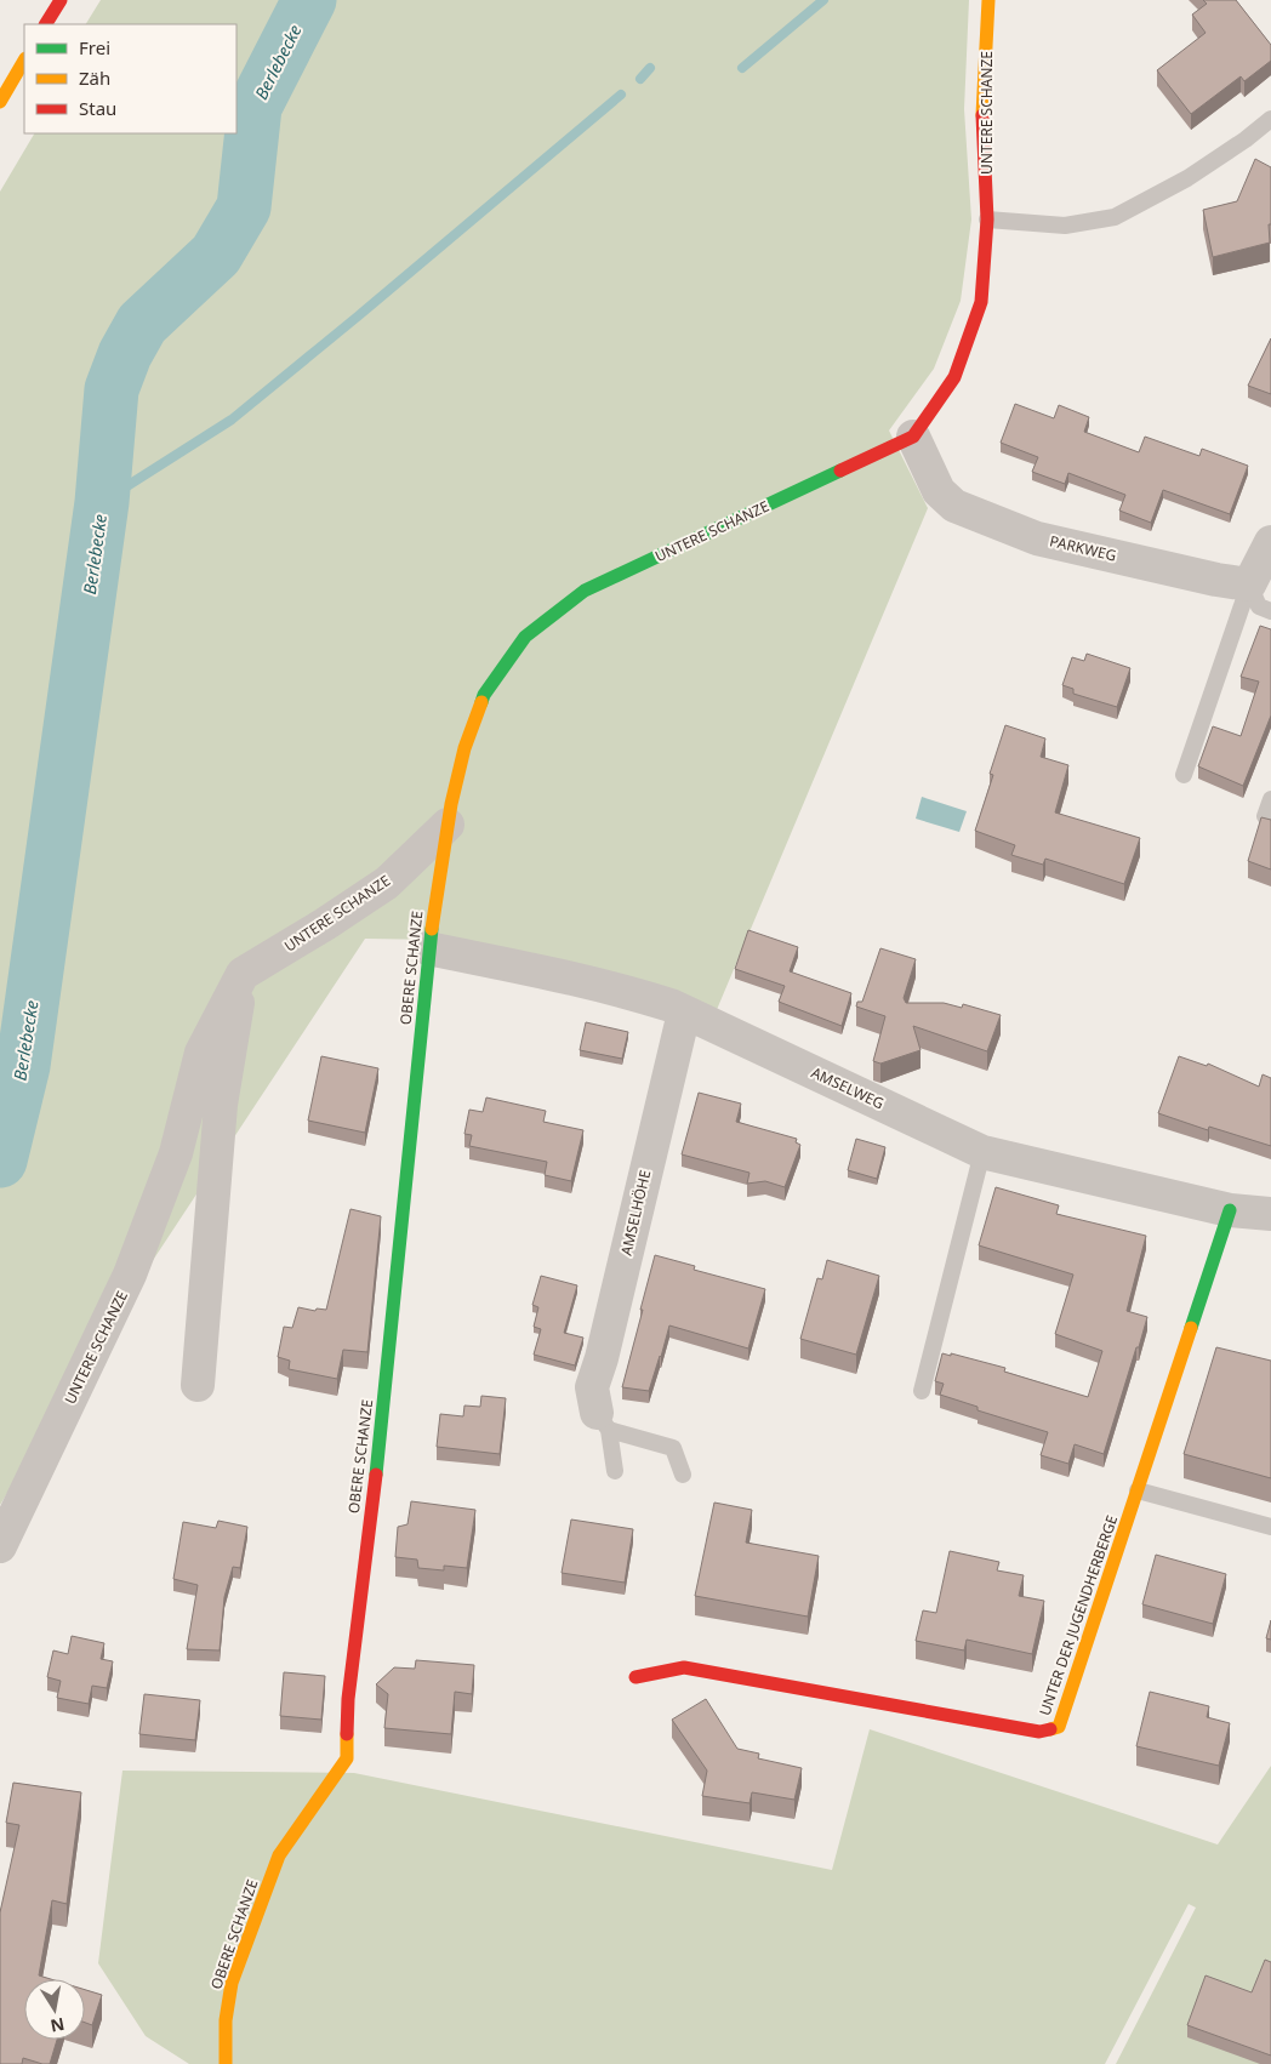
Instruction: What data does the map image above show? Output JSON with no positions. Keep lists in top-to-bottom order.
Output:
{
  "streets": {
    "street": [
      "UNTERE SCHANZE",
      "PARKWEG",
      "OBERE SCHANZE",
      "AMSELWEG",
      "AMSELHÖHE",
      "UNTER DER JUGENDHERBERGE"
    ]
  },
  "crossings": [
    ["UNTERE SCHANZE", "PARKWEG"],
    ["UNTERE SCHANZE", "OBERE SCHANZE"],
    ["OBERE SCHANZE", "AMSELWEG"],
    ["AMSELWEG", "AMSELHÖHE"],
    ["AMSELWEG", "UNTER DER JUGENDHERBERGE"]
  ],
  "water": ["Berlebecke"],
  "legend": ["Frei", "Zäh", "Stau"],
  "north": "bottom"
}
